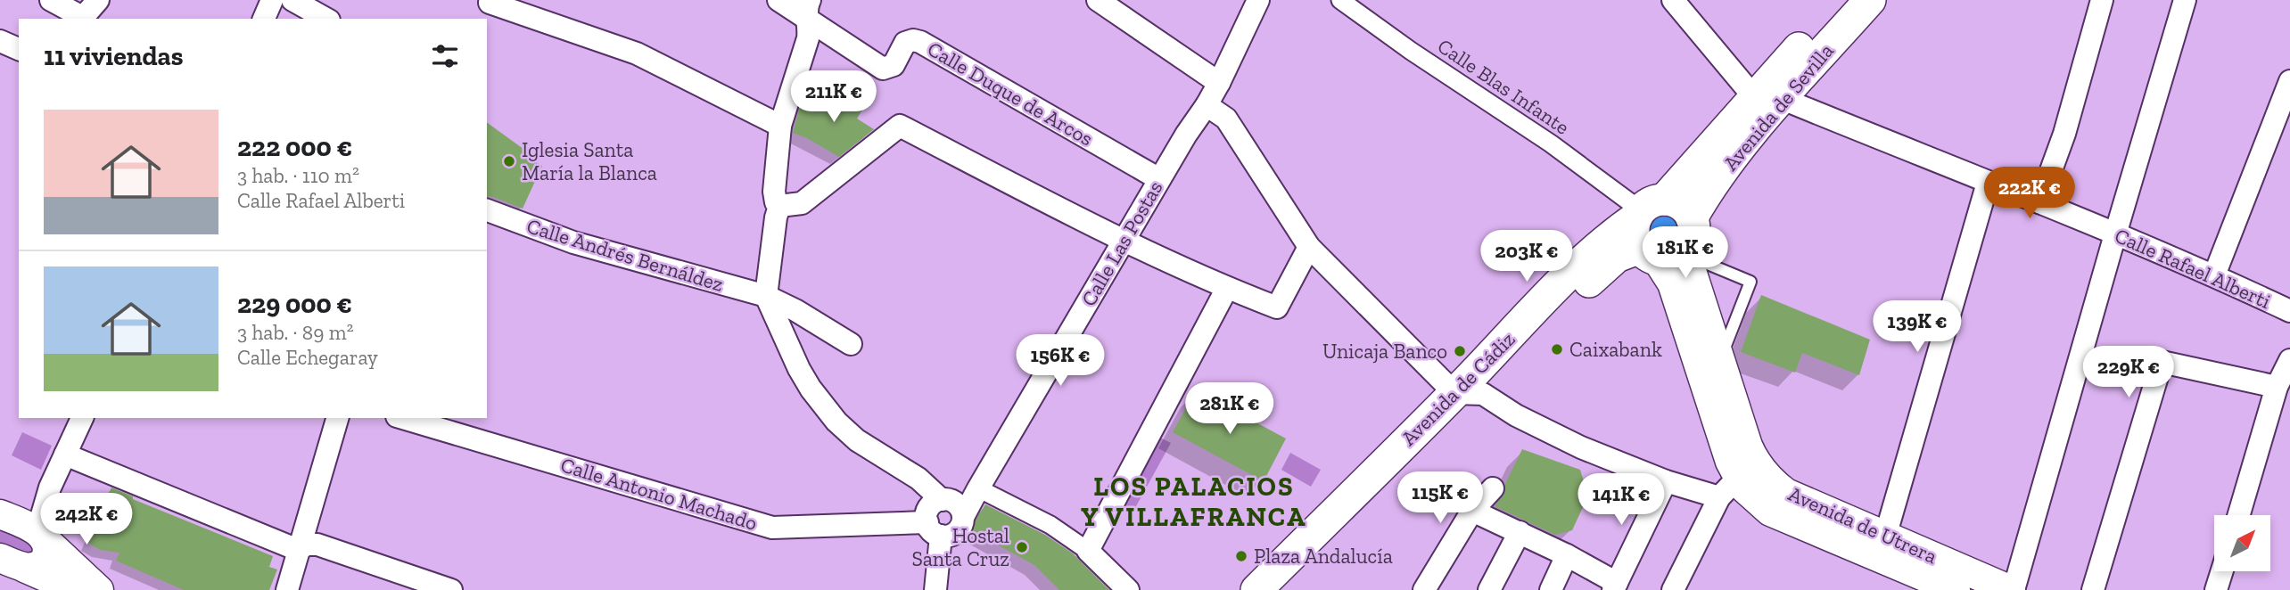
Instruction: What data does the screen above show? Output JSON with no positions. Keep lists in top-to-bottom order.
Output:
{
  "streets": {
    "main road": ["Avenida de Sevilla", "Avenida de Cádiz"],
    "street": [
      "Calle Blas Infante",
      "Calle Duque de Arcos",
      "Calle Las Postas",
      "Calle Andrés Bernáldez",
      "Calle Rafael Alberti",
      "Calle Antonio Machado",
      "Avenida de Utrera"
    ]
  },
  "crossings": [
    ["Calle Blas Infante", "Avenida de Sevilla"],
    ["Calle Blas Infante", "Avenida de Cádiz"],
    ["Calle Duque de Arcos", "Calle Las Postas"],
    ["Avenida de Sevilla", "Calle Rafael Alberti"],
    ["Avenida de Sevilla", "Avenida de Cádiz"],
    ["Avenida de Sevilla", "Avenida de Utrera"],
    ["Calle Las Postas", "Calle Antonio Machado"],
    ["Avenida de Cádiz", "Avenida de Utrera"]
  ],
  "districts": ["LOS PALACIOS Y VILLAFRANCA"],
  "places": [
    "Iglesia Santa María la Blanca",
    "Caixabank",
    "Unicaja Banco",
    "Hostal Santa Cruz",
    "Plaza Andalucía"
  ],
  "north": "top right",
  "page": {
    "heading": "11 viviendas",
    "price": [
      "211K €",
      "222K €",
      "181K €",
      "203K €",
      "139K €",
      "156K €",
      "229K €",
      "281K €",
      "115K €",
      "141K €",
      "242K €"
    ],
    "list": [
      {
        "name": "222 000 €",
        "note": "3 hab. · 110 m² · Calle Rafael Alberti"
      },
      {
        "name": "229 000 €",
        "note": "3 hab. · 89 m² · Calle Echegaray"
      }
    ]
  }
}
